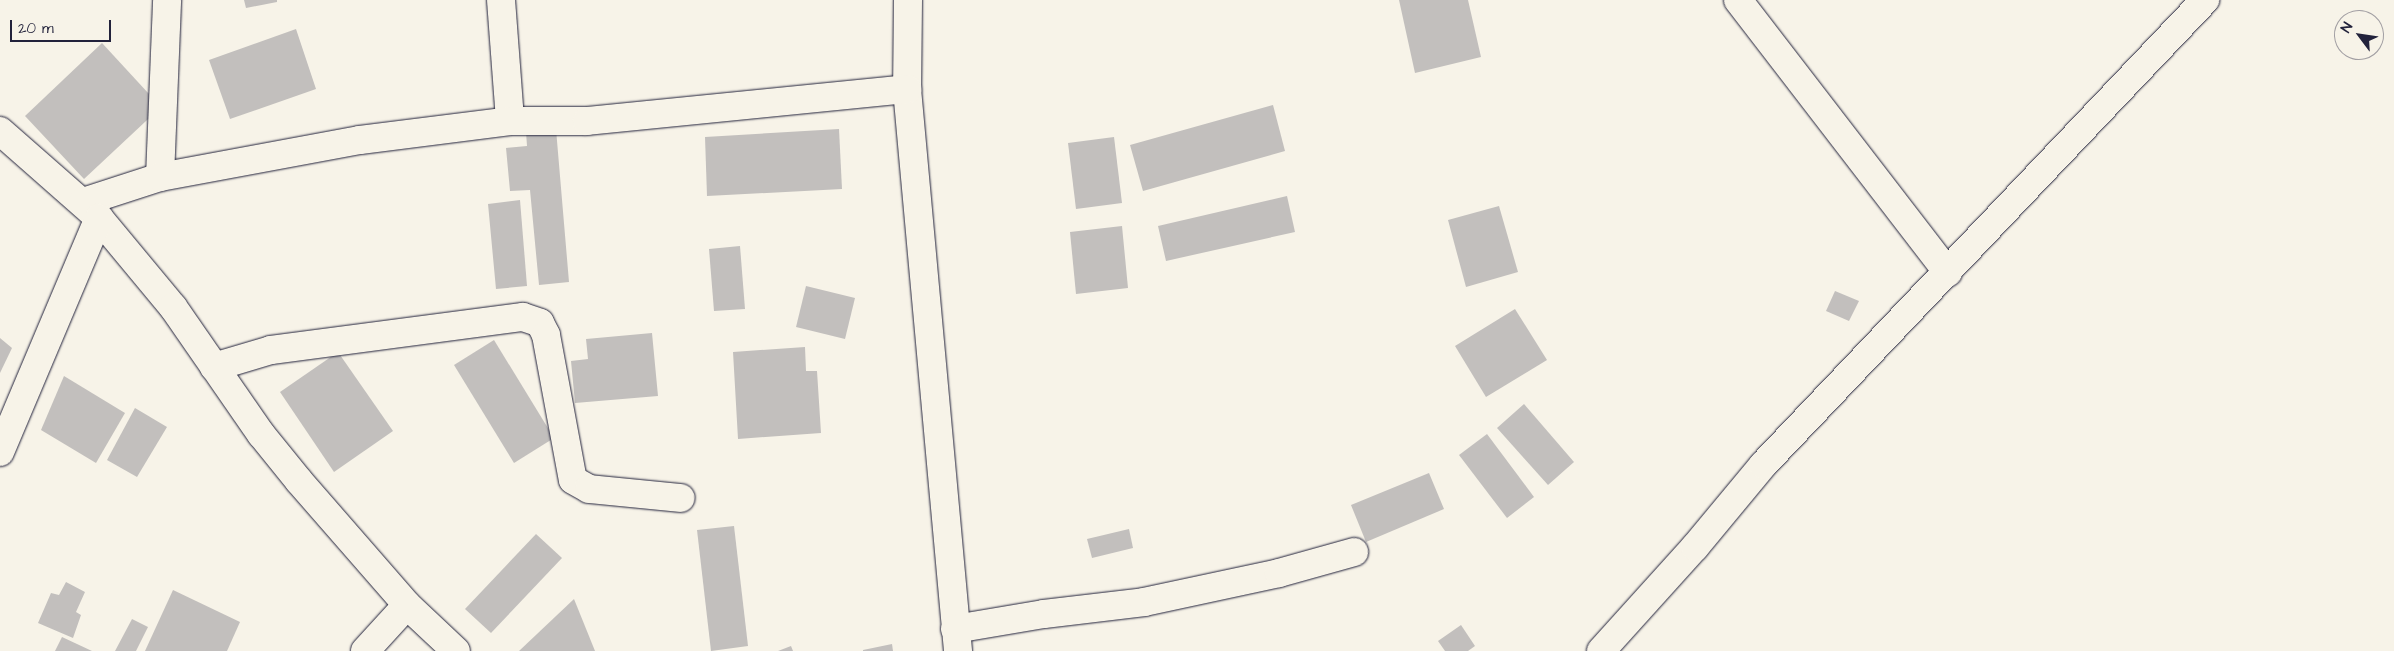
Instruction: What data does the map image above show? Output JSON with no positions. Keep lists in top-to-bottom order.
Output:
{
  "scale_bar": "20 m",
  "north": "top left"
}
